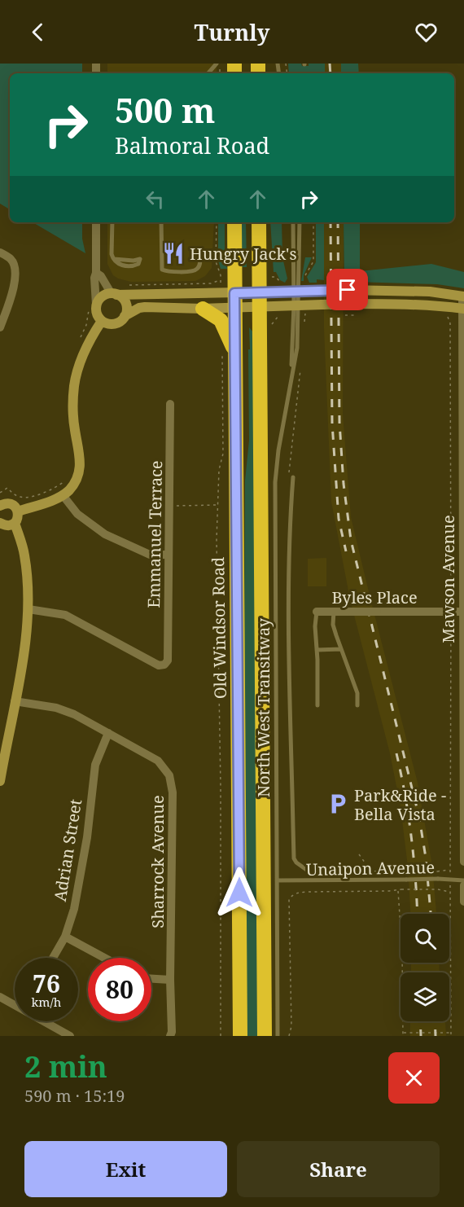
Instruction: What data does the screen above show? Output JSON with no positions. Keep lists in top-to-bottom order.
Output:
{
  "streets": {
    "highway": ["Old Windsor Road"],
    "street": [
      "Emmanuel Terrace",
      "Mawson Avenue",
      "Byles Place",
      "Adrian Street",
      "Sharrock Avenue"
    ],
    "lane": ["North West Transitway", "Unaipon Avenue"]
  },
  "crossings": [
    ["Mawson Avenue", "Byles Place"],
    ["North West Transitway", "Unaipon Avenue"],
    ["Adrian Street", "Sharrock Avenue"]
  ],
  "places": {
    "restaurant": ["Hungry Jack's"],
    "parking": ["Park&Ride - Bella Vista"]
  },
  "page": {
    "header": "Turnly",
    "turn": ["500 m", "Balmoral Road"],
    "speed": "76 km/h",
    "limit": "80",
    "heading": ["2 min", "590 m · 15:19"],
    "buttons": ["Exit", "Share"]
  }
}
